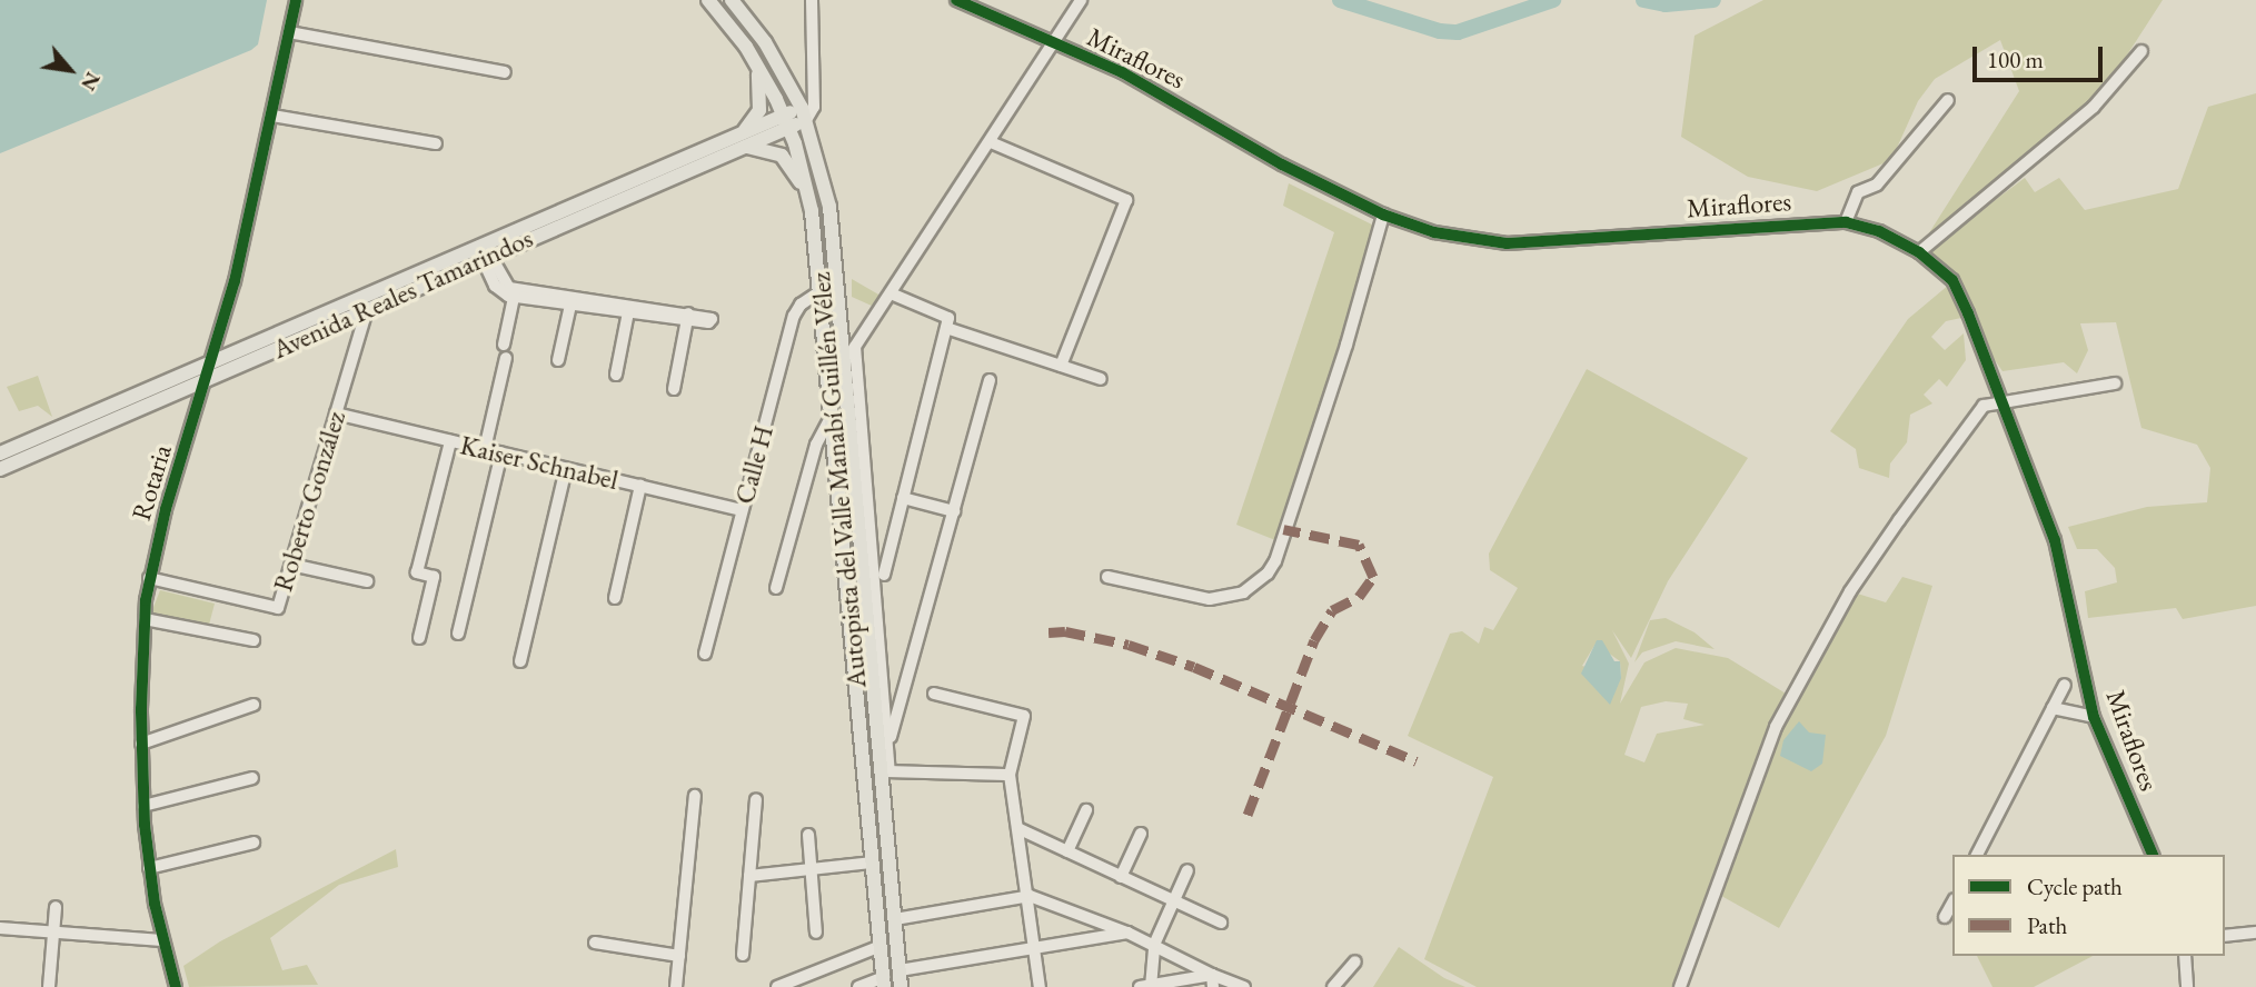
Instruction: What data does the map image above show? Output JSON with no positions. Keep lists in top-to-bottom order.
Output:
{
  "streets": {
    "main road": ["Avenida Reales Tamarindos", "Autopista del Valle Manabí Guillén Vélez"],
    "street": [
      "Miraflores",
      "Kaiser Schnabel",
      "Calle H",
      "Rotaria",
      "Roberto González"
    ]
  },
  "crossings": [
    ["Avenida Reales Tamarindos", "Autopista del Valle Manabí Guillén Vélez"],
    ["Avenida Reales Tamarindos", "Rotaria"],
    ["Avenida Reales Tamarindos", "Roberto González"],
    ["Kaiser Schnabel", "Calle H"],
    ["Kaiser Schnabel", "Roberto González"],
    ["Calle H", "Autopista del Valle Manabí Guillén Vélez"],
    ["Rotaria", "Roberto González"]
  ],
  "legend": ["Cycle path", "Path"],
  "scale_bar": "100 m",
  "north": "bottom right"
}
